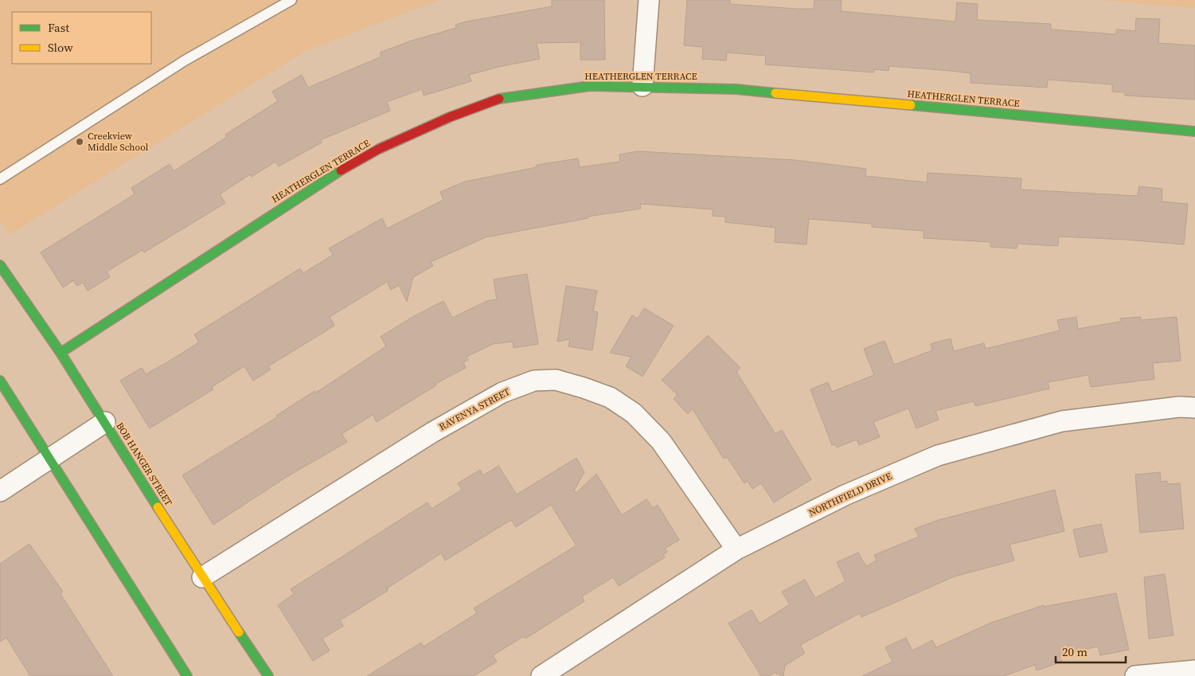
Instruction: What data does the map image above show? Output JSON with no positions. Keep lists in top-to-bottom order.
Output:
{
  "streets": {
    "street": [
      "HEATHERGLEN TERRACE",
      "RAVENYA STREET",
      "BOB HANGER STREET",
      "NORTHFIELD DRIVE"
    ]
  },
  "crossings": [
    ["HEATHERGLEN TERRACE", "BOB HANGER STREET"],
    ["RAVENYA STREET", "BOB HANGER STREET"],
    ["RAVENYA STREET", "NORTHFIELD DRIVE"]
  ],
  "places": ["Creekview Middle School"],
  "legend": ["Fast", "Slow"],
  "scale_bar": "20 m"
}
